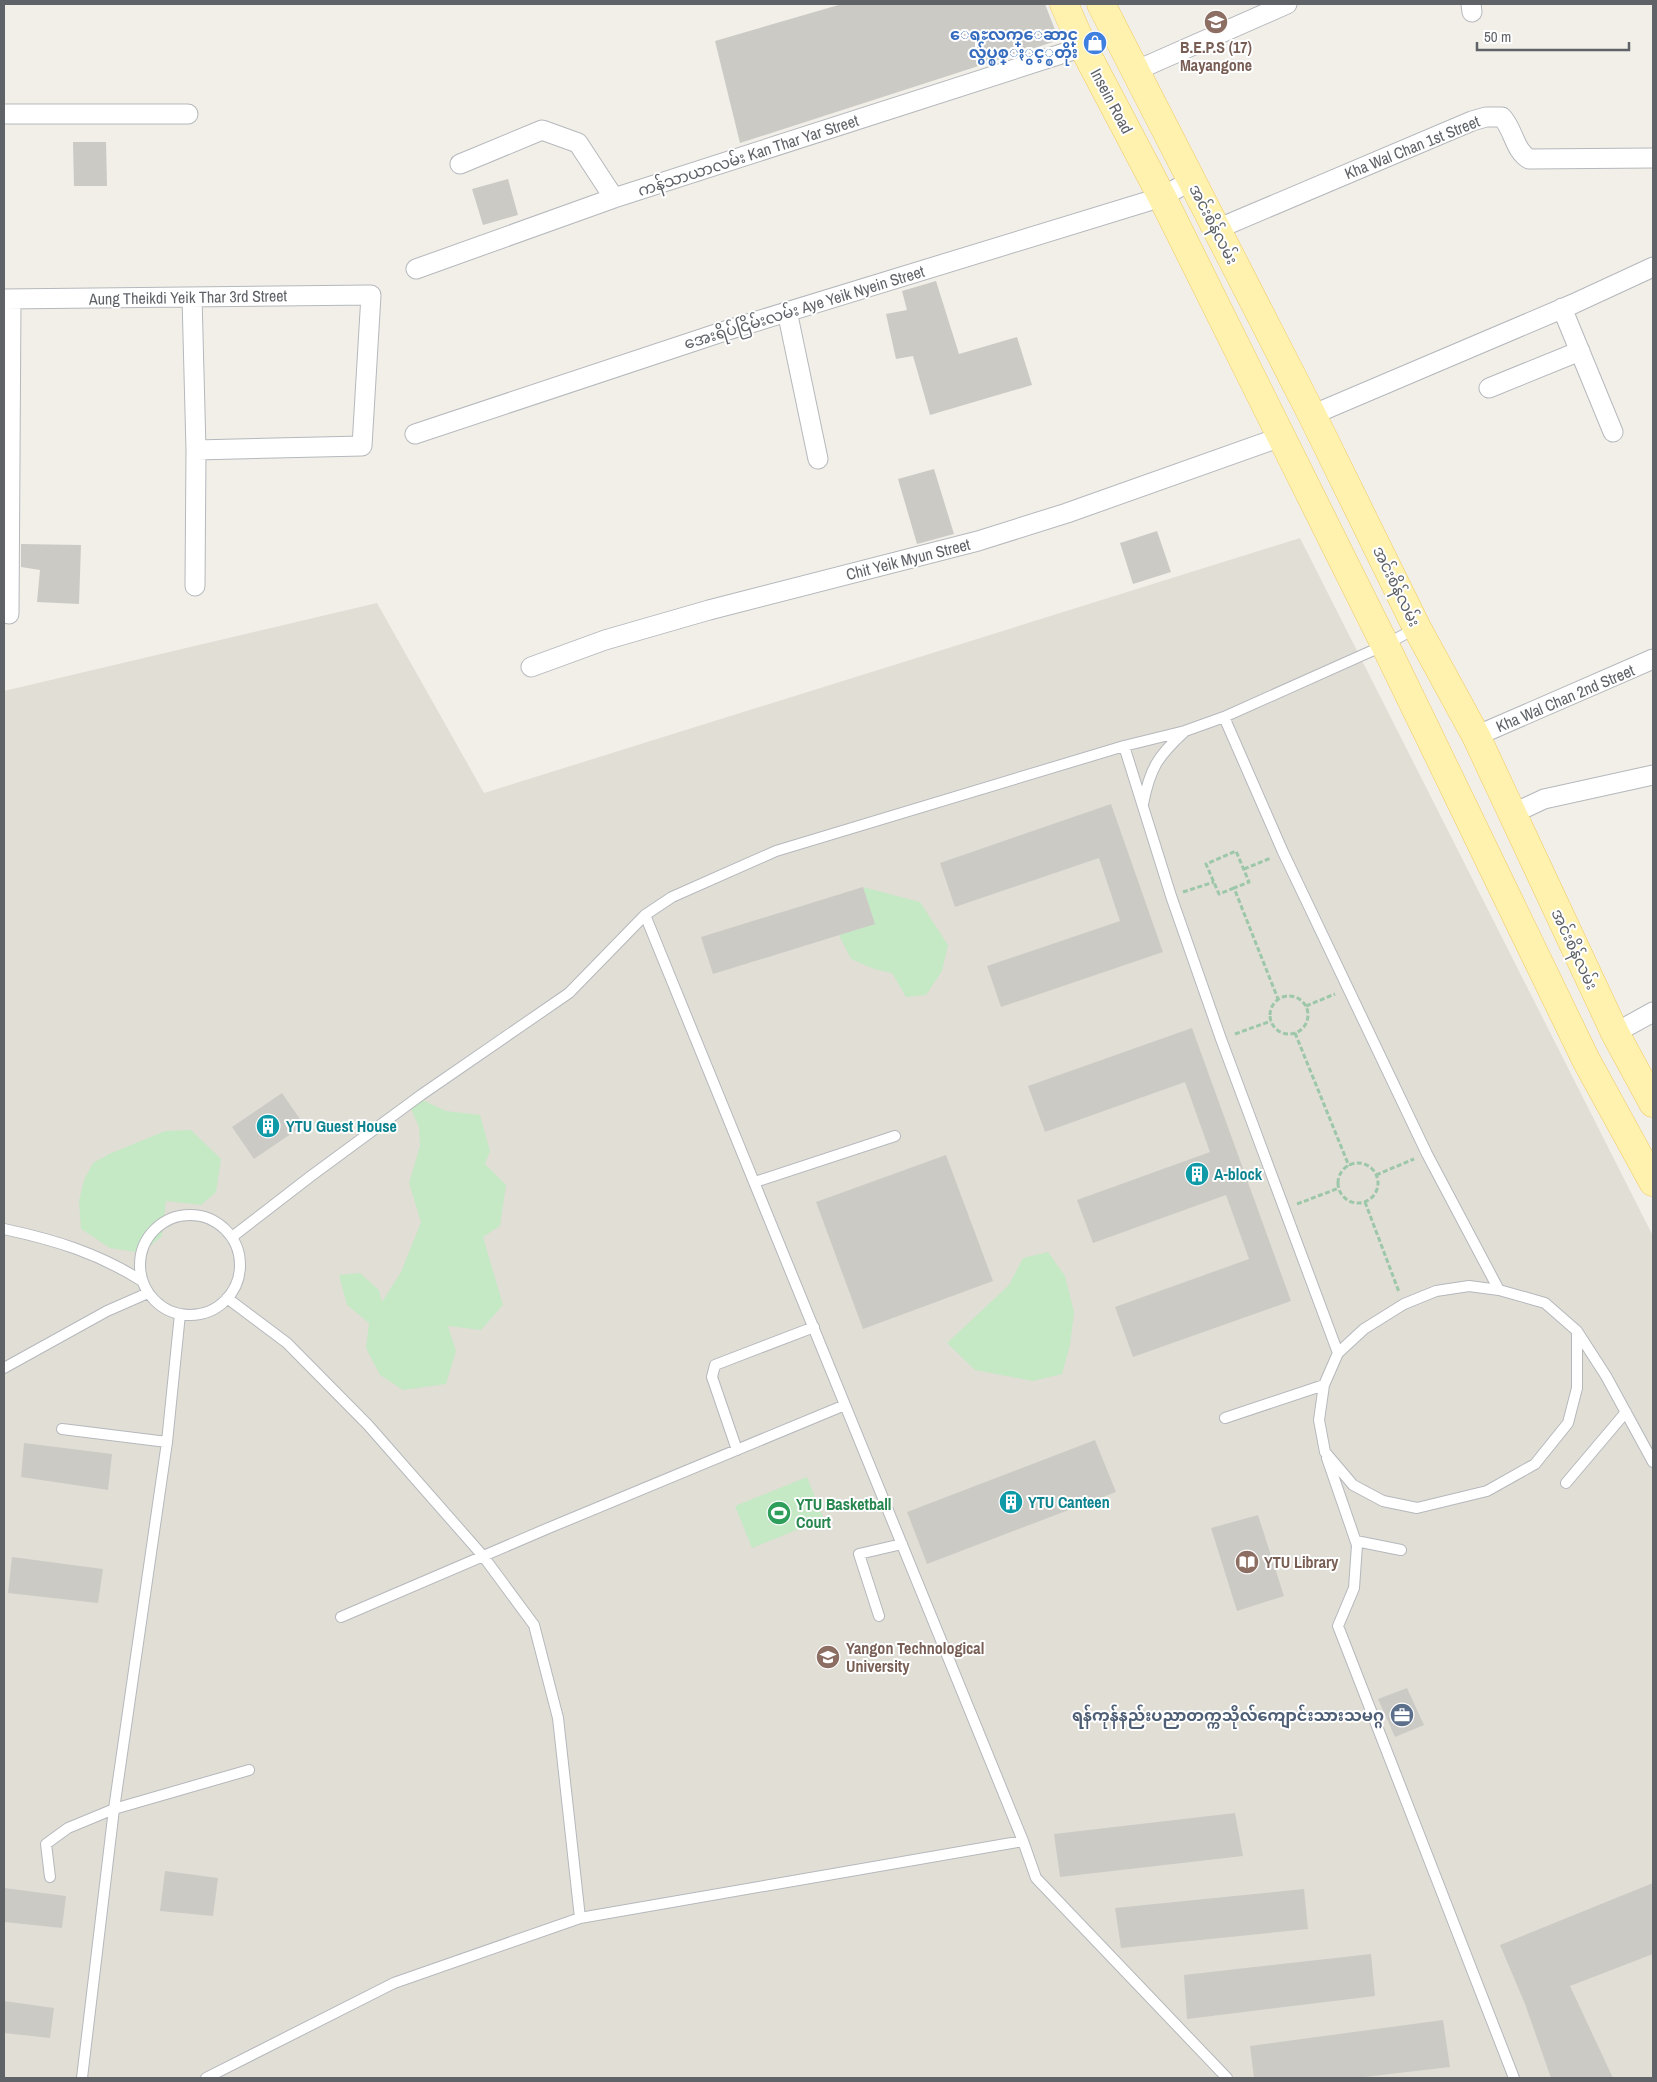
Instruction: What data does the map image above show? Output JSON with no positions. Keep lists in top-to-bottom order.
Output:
{
  "streets": {
    "main road": ["Insein Road", "အင်းစိန်လမ်း"],
    "street": [
      "Kha Wal Chan 1st Street",
      "ကန်သာယာလမ်း Kan Thar Yar Street",
      "Aung Theikdi Yeik Thar 3rd Street",
      "အေးရိပ်ငြိမ်းလမ်း Aye Yeik Nyein Street",
      "Chit Yeik Myun Street",
      "Kha Wal Chan 2nd Street"
    ]
  },
  "crossings": [
    ["Insein Road", "ကန်သာယာလမ်း Kan Thar Yar Street"],
    ["Insein Road", "အင်းစိန်လမ်း"],
    ["Insein Road", "အေးရိပ်ငြိမ်းလမ်း Aye Yeik Nyein Street"],
    ["Kha Wal Chan 1st Street", "အင်းစိန်လမ်း"],
    ["အင်းစိန်လမ်း", "အေးရိပ်ငြိမ်းလမ်း Aye Yeik Nyein Street"],
    ["အင်းစိန်လမ်း", "Chit Yeik Myun Street"],
    ["အင်းစိန်လမ်း", "Kha Wal Chan 2nd Street"]
  ],
  "places": {
    "school or university": ["B.E.P.S (17) Mayangone", "Yangon Technological University"],
    "shop": ["ေရႊလက္ေဆာင္ လ်ွပ္စစ္ႏွင့္စတိုး"],
    "building": ["YTU Guest House", "A-block", "YTU Canteen"],
    "sports": ["YTU Basketball Court"],
    "library": ["YTU Library"],
    "office": ["ရန်ကုန်နည်းပညာတက္ကသိုလ်ကျောင်းသားသမဂ္ဂ"]
  },
  "scale_bar": "50 m"
}
